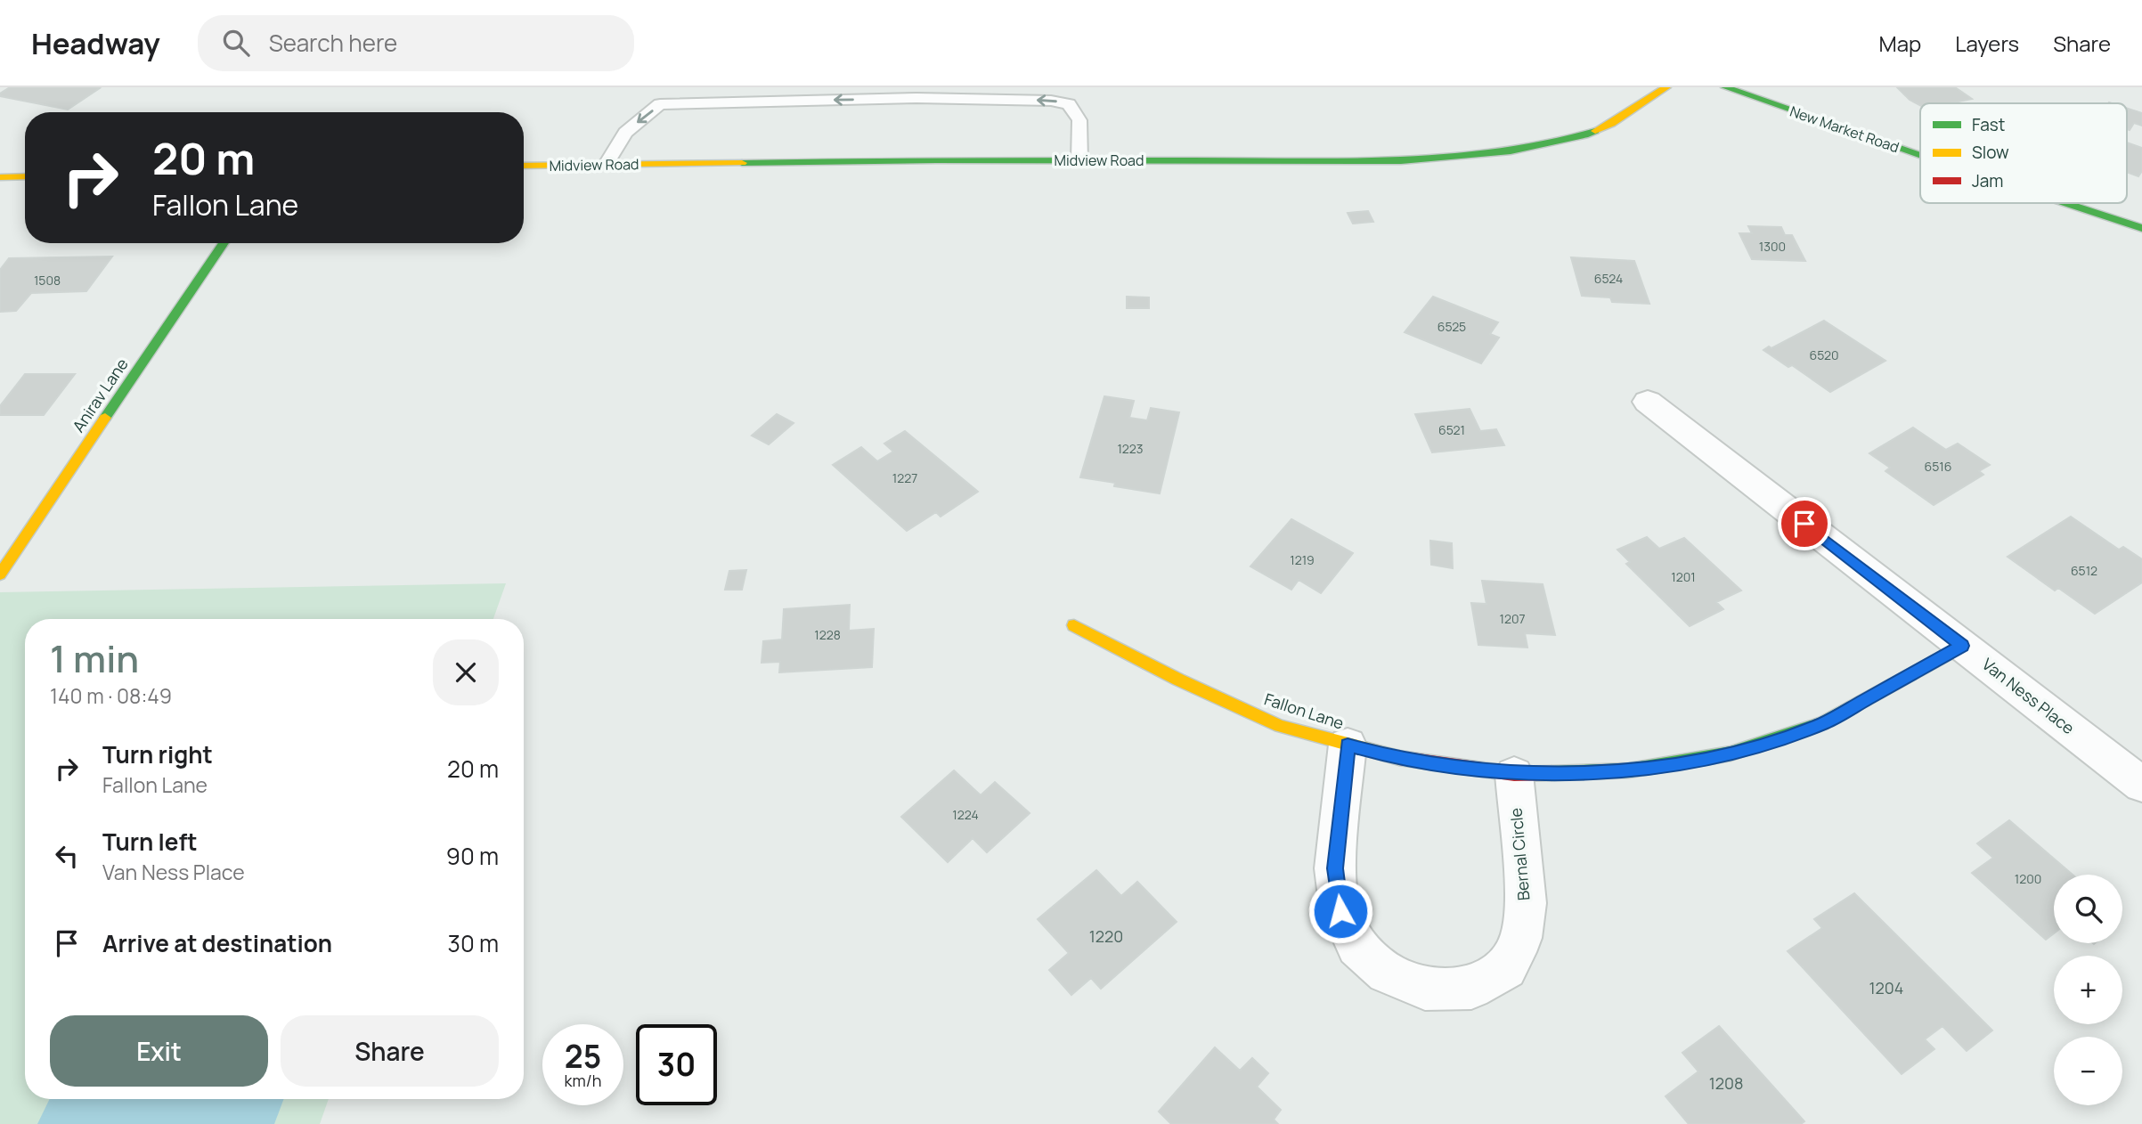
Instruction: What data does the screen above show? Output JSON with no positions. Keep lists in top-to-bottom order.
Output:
{
  "streets": {
    "street": [
      "New Market Road",
      "Midview Road",
      "Anirav Lane",
      "Van Ness Place",
      "Fallon Lane",
      "Bernal Circle"
    ]
  },
  "crossings": [
    ["Van Ness Place", "Fallon Lane"],
    ["Fallon Lane", "Bernal Circle"]
  ],
  "house_numbers": [
    "1300",
    "6524",
    "1508",
    "6525",
    "6520",
    "6521",
    "1223",
    "6516",
    "1227",
    "1219",
    "6512",
    "1201",
    "1207",
    "1228",
    "1224",
    "1200",
    "1220",
    "1204",
    "1208"
  ],
  "legend": ["Fast", "Slow", "Jam"],
  "page": {
    "header": "Headway",
    "search": "Search here",
    "nav": ["Map", "Layers", "Share"],
    "turn": ["20 m", "Fallon Lane"],
    "heading": ["1 min", "140 m · 08:49"],
    "list": [
      {
        "name": "Turn right",
        "note": "Fallon Lane",
        "value": "20 m"
      },
      {
        "name": "Turn left",
        "note": "Van Ness Place",
        "value": "90 m"
      },
      {
        "name": "Arrive at destination",
        "value": "30 m"
      }
    ],
    "map_buttons": ["+", "−"],
    "buttons": ["Exit", "Share"],
    "speed": "25 km/h",
    "limit": "30"
  }
}
